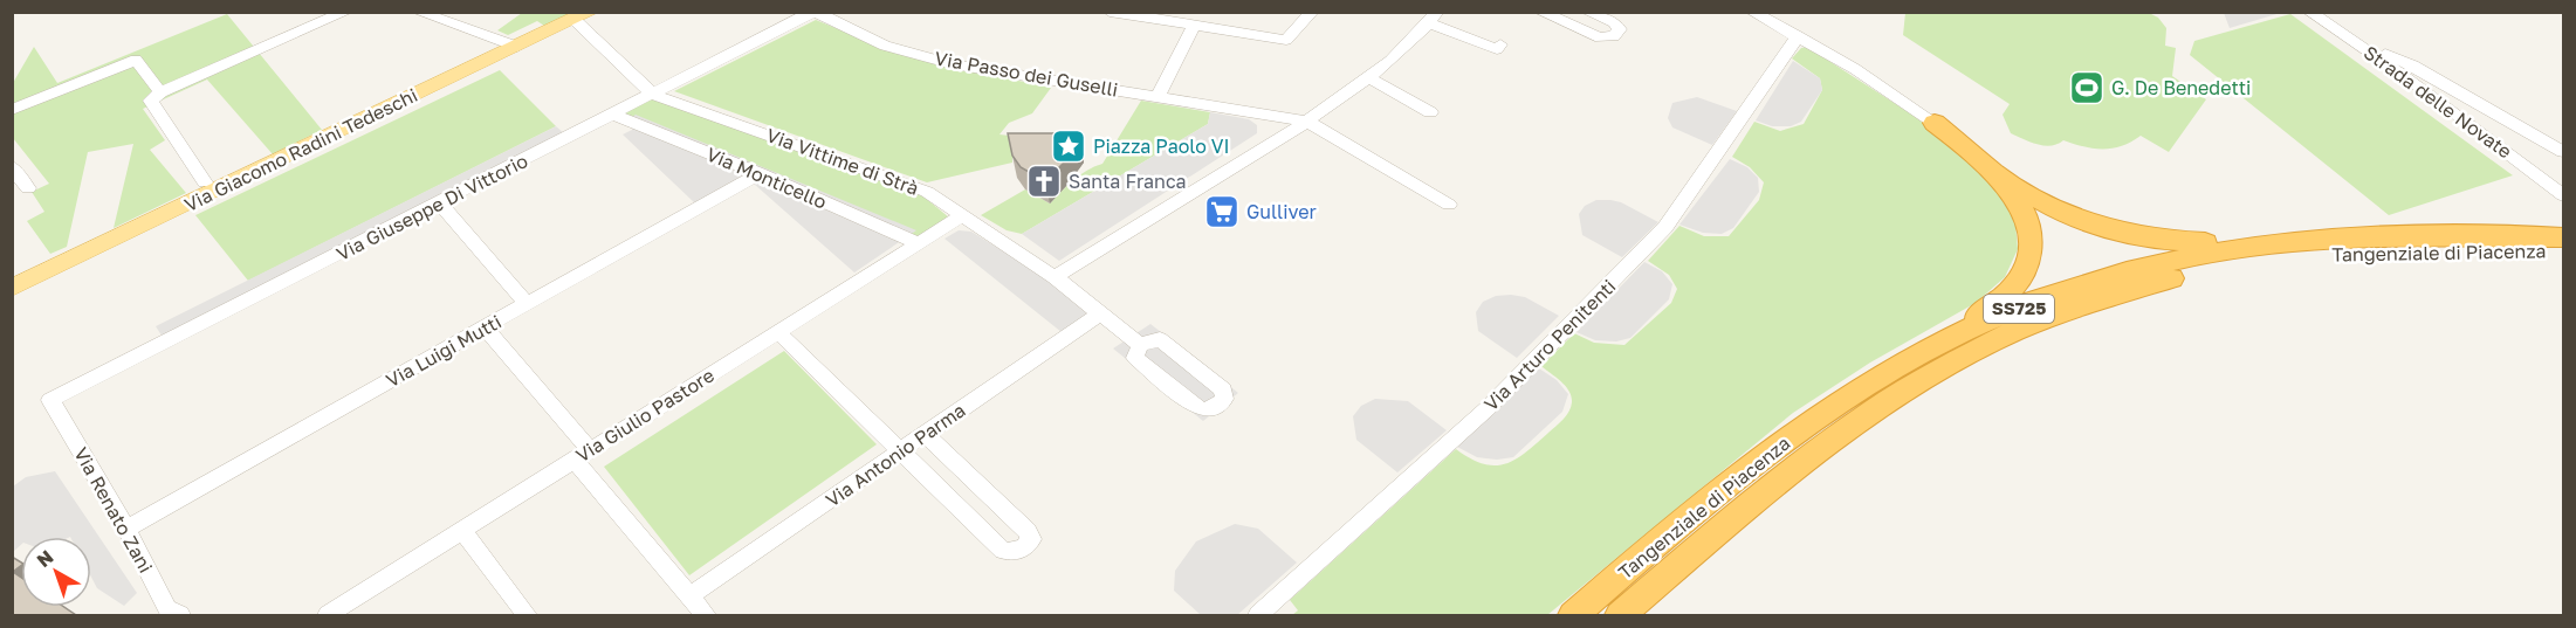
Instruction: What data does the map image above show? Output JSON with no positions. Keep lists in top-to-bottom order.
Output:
{
  "streets": {
    "highway": ["Tangenziale di Piacenza", "SS725"],
    "main road": ["Via Giacomo Radini Tedeschi"],
    "street": [
      "Via Passo dei Guselli",
      "Strada delle Novate",
      "Via Vittime di Strà",
      "Via Monticello",
      "Via Giuseppe Di Vittorio",
      "Via Arturo Penitenti",
      "Via Luigi Mutti",
      "Via Giulio Pastore",
      "Via Antonio Parma",
      "Via Renato Zani"
    ]
  },
  "crossings": [
    ["Via Passo dei Guselli", "Via Giuseppe Di Vittorio"],
    ["Via Giacomo Radini Tedeschi", "Via Vittime di Strà"],
    ["Via Vittime di Strà", "Via Giuseppe Di Vittorio"],
    ["Via Vittime di Strà", "Via Giulio Pastore"],
    ["Via Vittime di Strà", "Via Antonio Parma"],
    ["Via Monticello", "Via Giuseppe Di Vittorio"],
    ["Via Monticello", "Via Luigi Mutti"],
    ["Via Monticello", "Via Giulio Pastore"],
    ["Via Giuseppe Di Vittorio", "Via Renato Zani"],
    ["Via Luigi Mutti", "Via Renato Zani"]
  ],
  "places": {
    "sports": ["G. De Benedetti"],
    "place": ["Piazza Paolo VI"],
    "church": ["Santa Franca"],
    "supermarket": ["Gulliver"]
  },
  "north": "top left"
}
